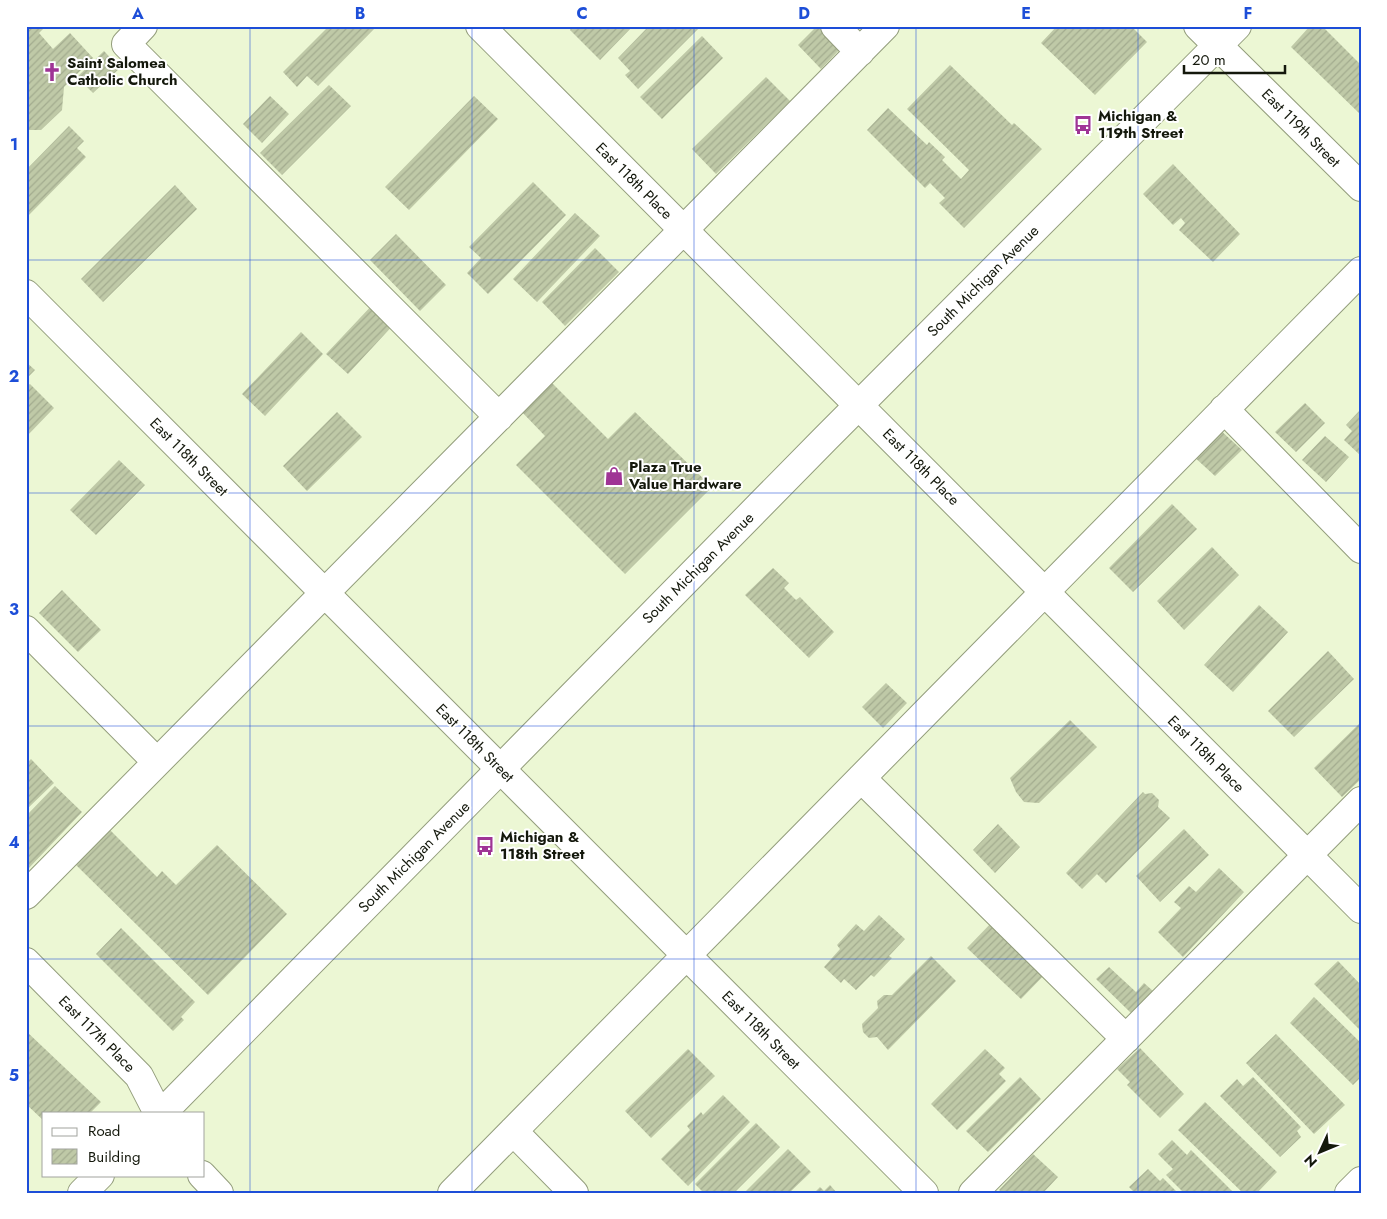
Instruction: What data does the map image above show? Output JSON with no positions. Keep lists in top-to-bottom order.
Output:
{
  "streets": {
    "street": [
      "East 119th Street",
      "East 118th Place",
      "South Michigan Avenue",
      "East 118th Street",
      "East 117th Place"
    ]
  },
  "crossings": [
    ["East 119th Street", "South Michigan Avenue"],
    ["East 118th Place", "South Michigan Avenue"],
    ["South Michigan Avenue", "East 118th Street"]
  ],
  "places": {
    "church": ["Saint Salomea Catholic Church"],
    "bus stop": ["Michigan & 119th Street", "Michigan & 118th Street"],
    "shop": ["Plaza True Value Hardware"]
  },
  "legend": ["Road", "Building"],
  "scale_bar": "20 m",
  "north": "bottom left",
  "grid": {
    "columns": [
      "A",
      "B",
      "C",
      "D",
      "E",
      "F"
    ],
    "rows": [
      "1",
      "2",
      "3",
      "4",
      "5"
    ]
  }
}
